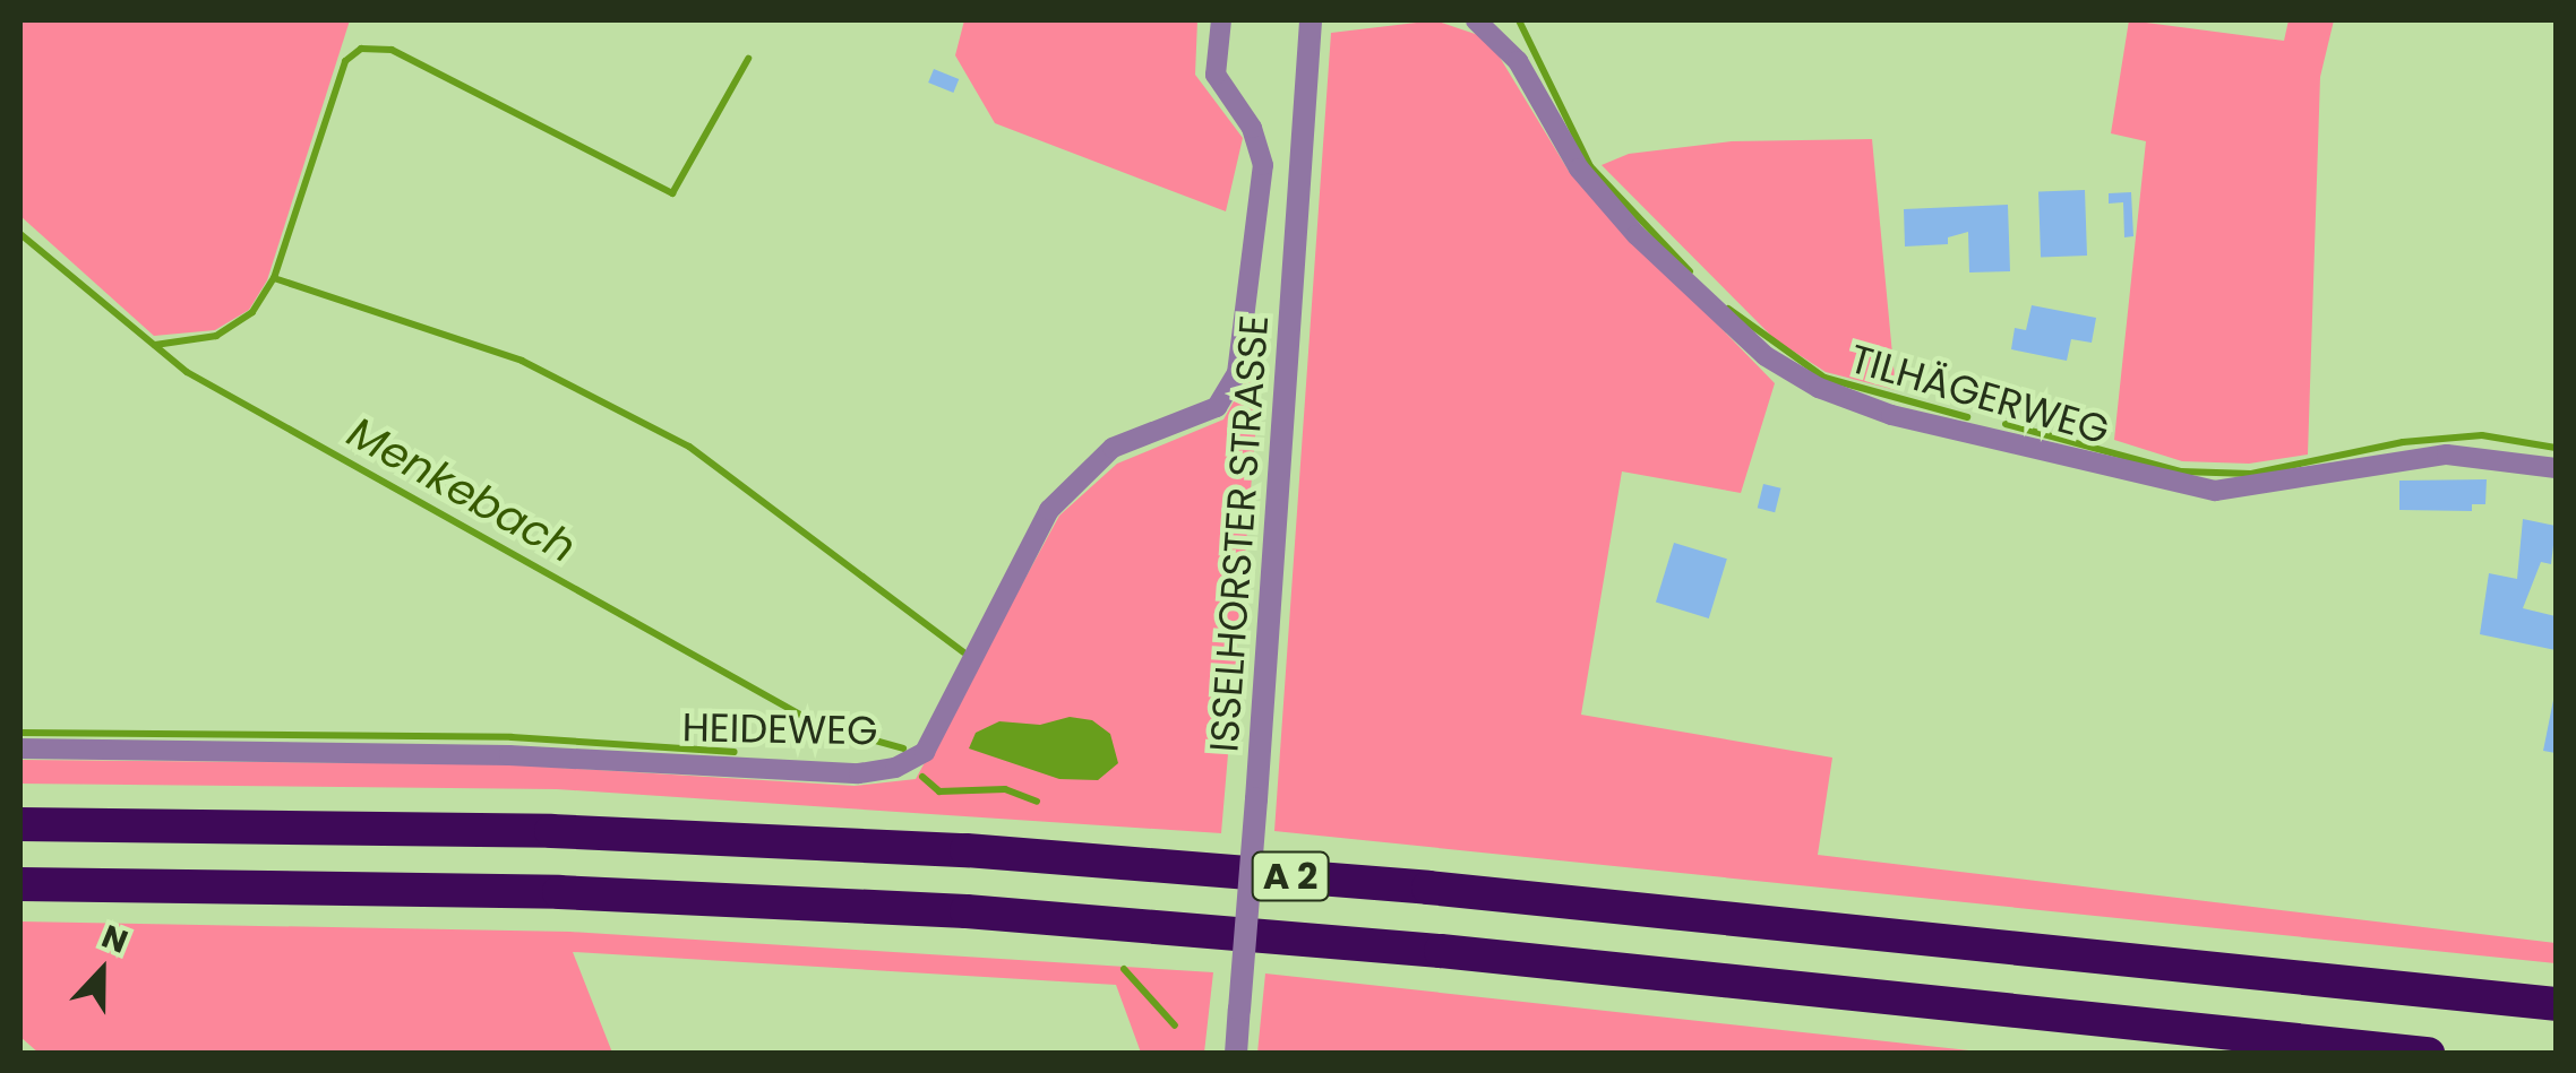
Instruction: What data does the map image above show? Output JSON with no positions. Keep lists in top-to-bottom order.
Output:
{
  "streets": {
    "highway": ["A 2"],
    "street": ["TILHÄGERWEG", "ISSELHORSTER STRASSE", "HEIDEWEG"]
  },
  "water": ["Menkebach"],
  "north": "top"
}
